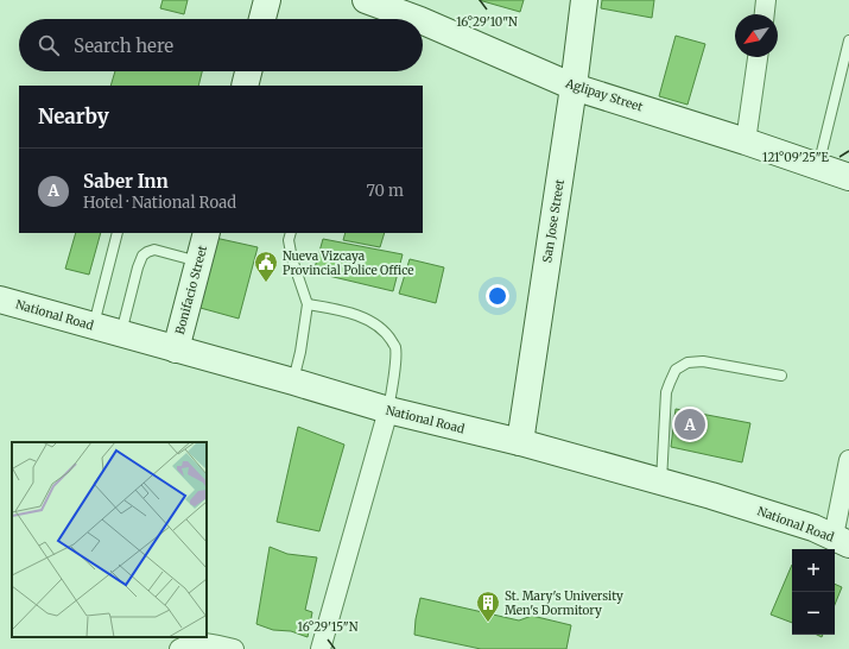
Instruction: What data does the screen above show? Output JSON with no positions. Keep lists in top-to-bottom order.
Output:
{
  "streets": {
    "street": [
      "Aglipay Street",
      "San Jose Street",
      "Bonifacio Street",
      "National Road"
    ]
  },
  "crossings": [
    ["Aglipay Street", "San Jose Street"],
    ["San Jose Street", "National Road"],
    ["Bonifacio Street", "National Road"]
  ],
  "places": {
    "public building": ["Nueva Vizcaya Provincial Police Office"],
    "building": ["St. Mary's University Men's Dormitory"]
  },
  "north": "bottom left",
  "page": {
    "search": "Search here",
    "heading": "Nearby",
    "list": [
      {
        "mark": "A",
        "name": "Saber Inn",
        "note": "Hotel · National Road",
        "value": "70 m"
      }
    ],
    "pins": "A",
    "map_buttons": ["+", "−"]
  },
  "coordinates": ["16°29'10\"N", "121°09'25\"E", "16°29'15\"N"]
}
